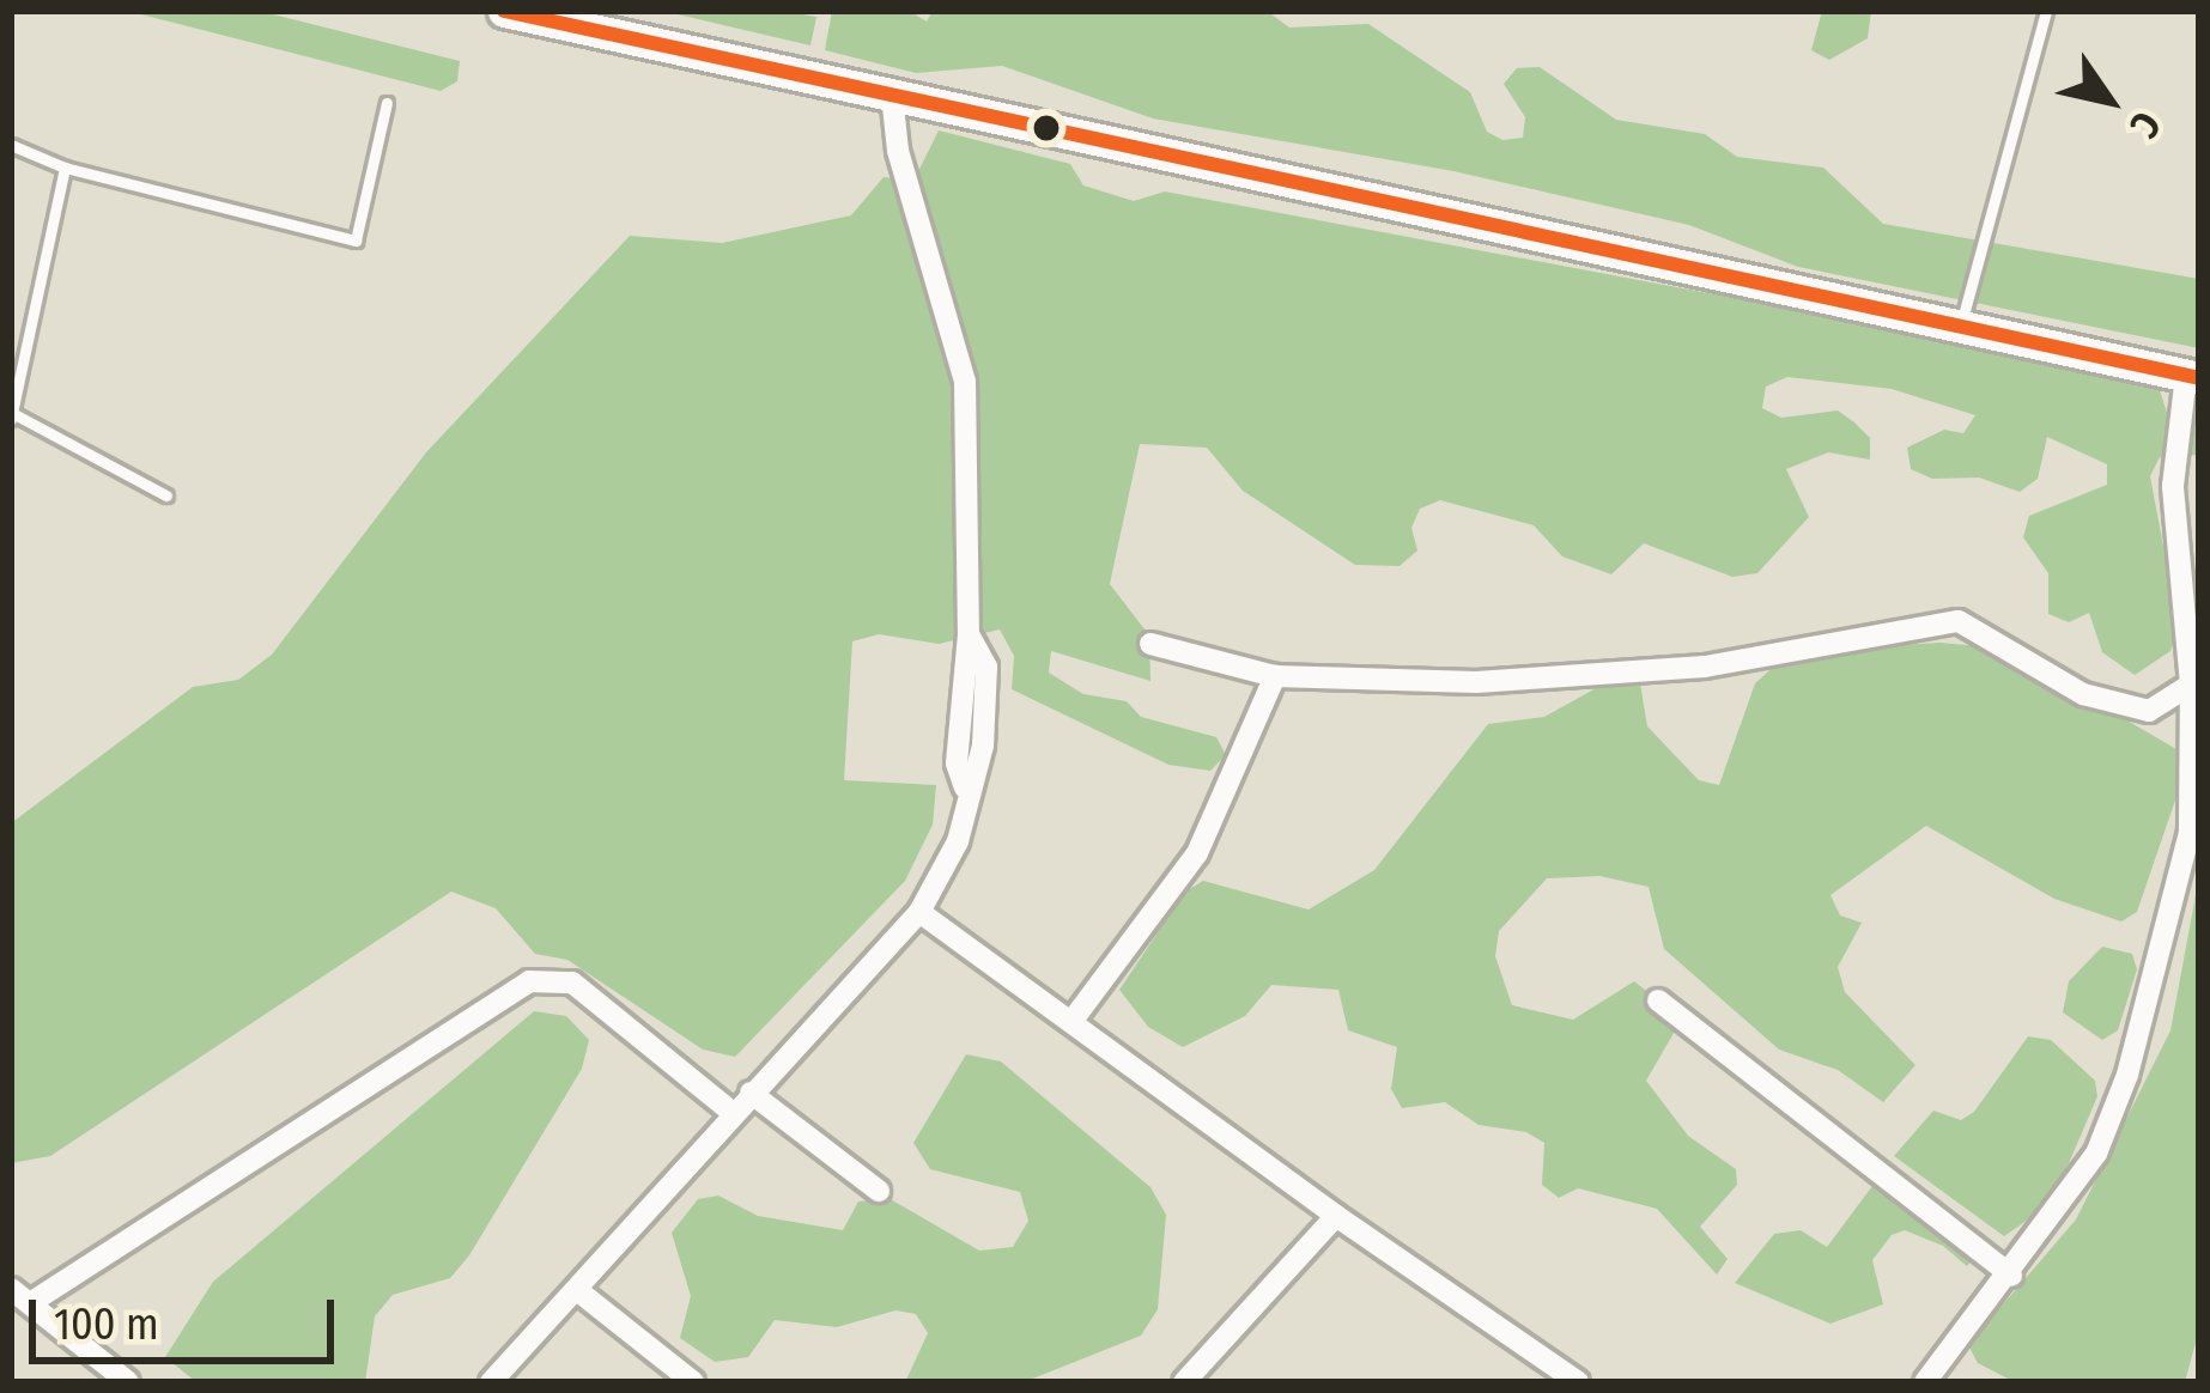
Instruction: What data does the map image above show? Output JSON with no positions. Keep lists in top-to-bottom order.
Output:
{
  "scale_bar": "100 m",
  "north": "bottom right"
}
